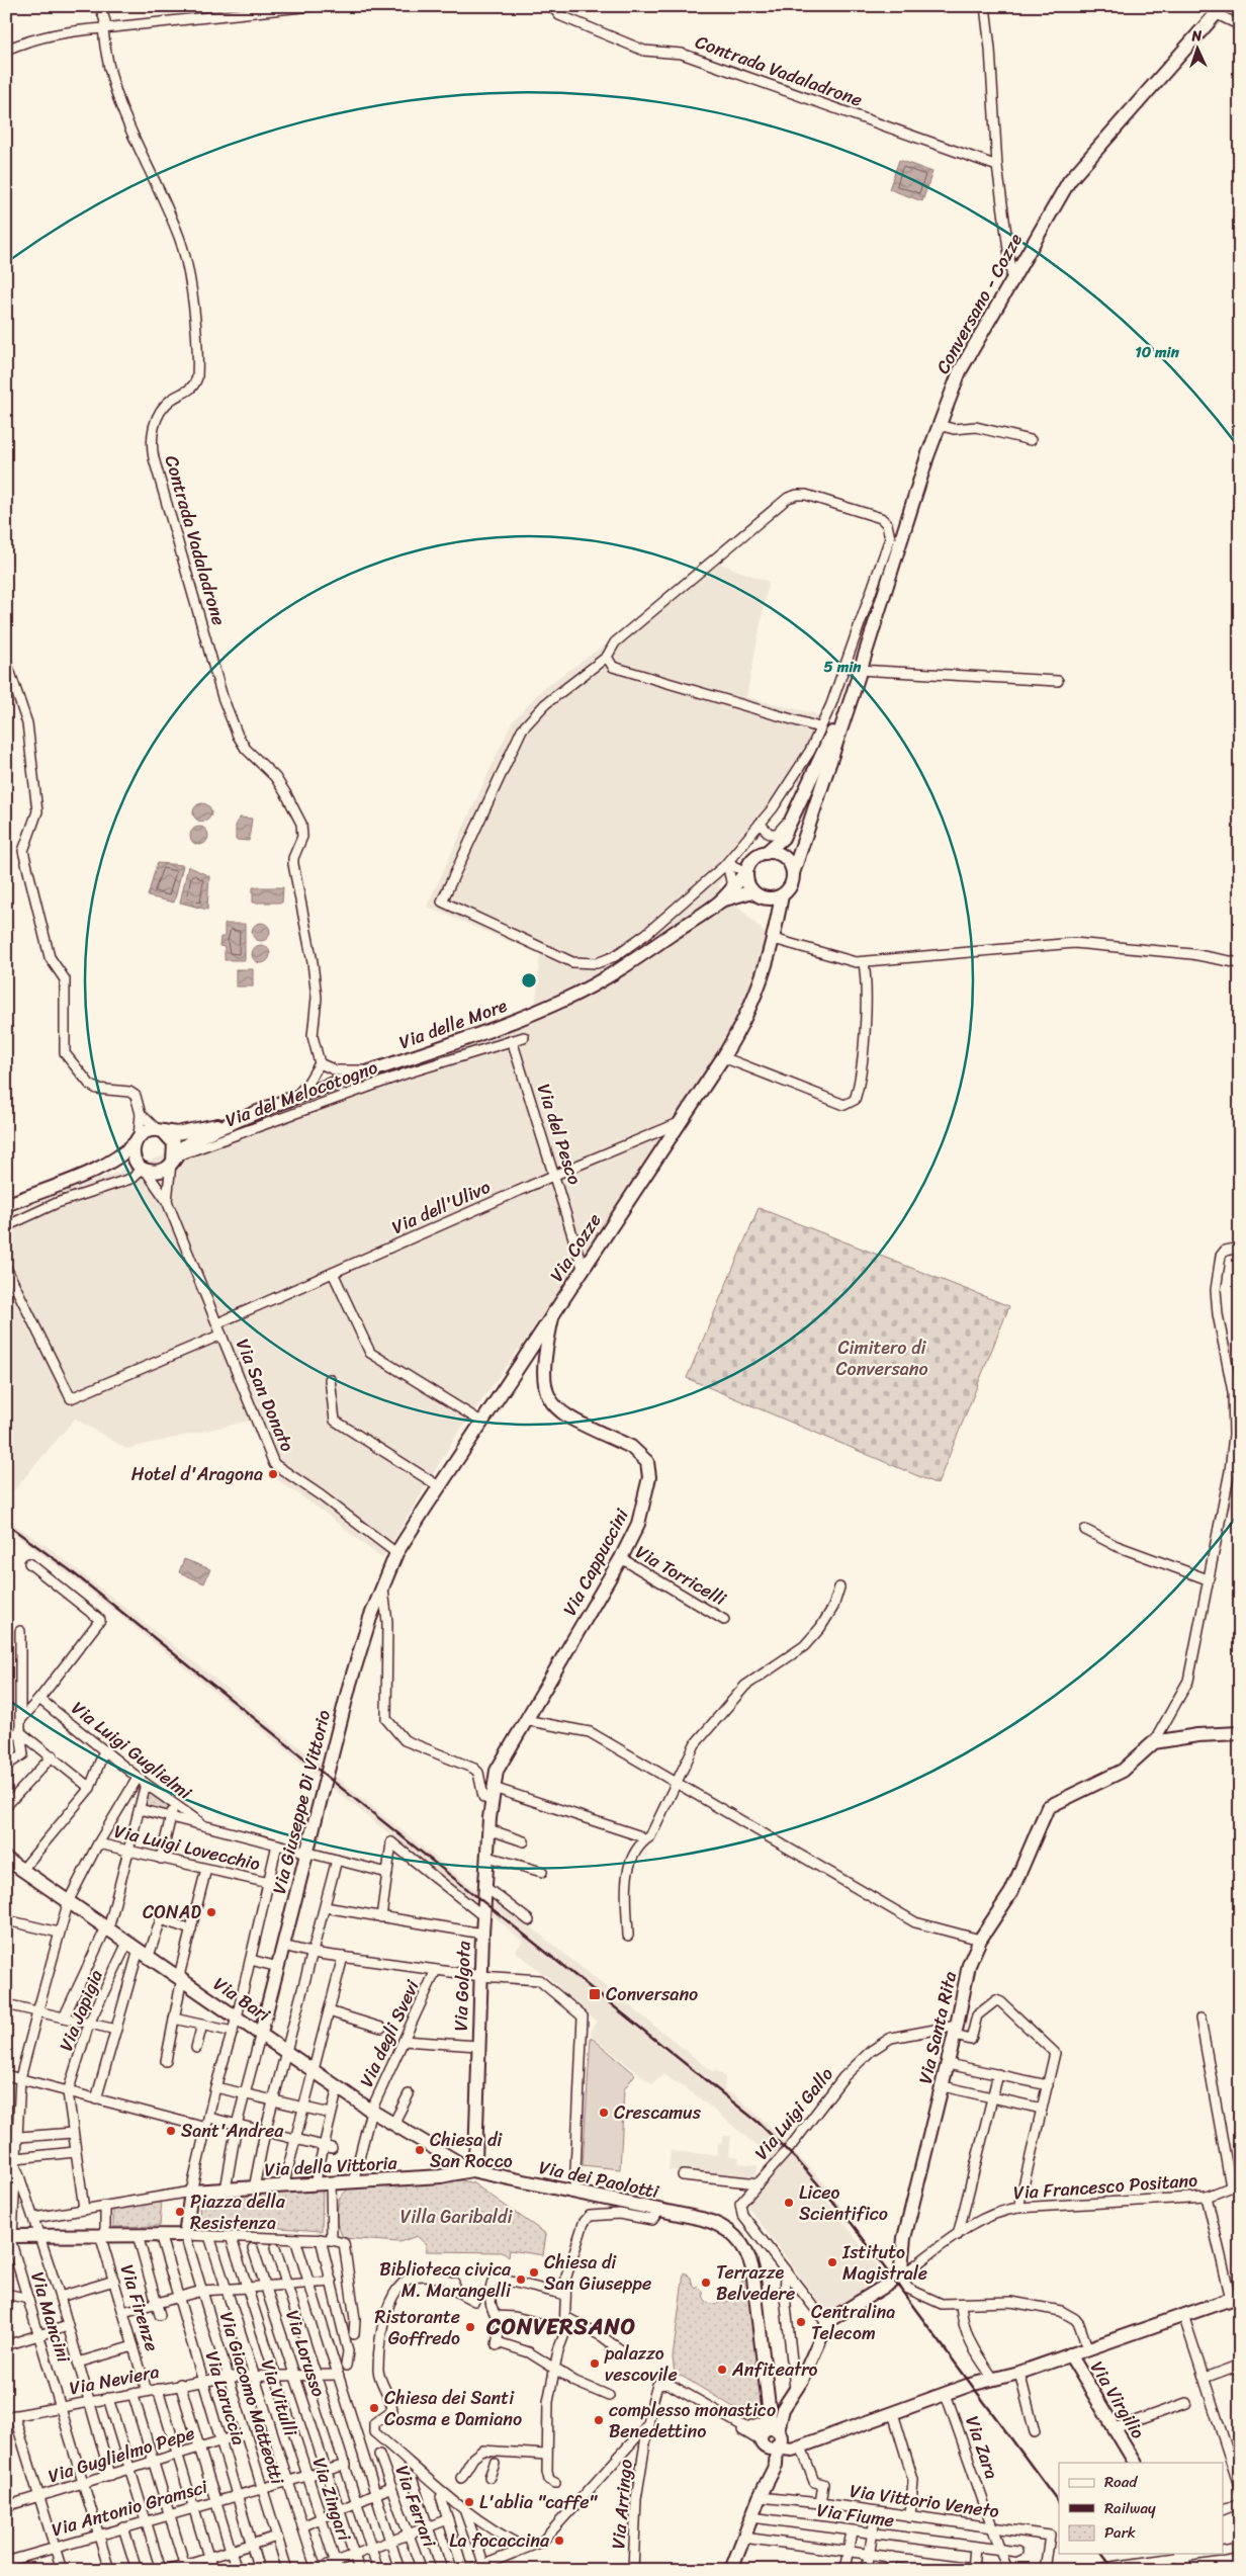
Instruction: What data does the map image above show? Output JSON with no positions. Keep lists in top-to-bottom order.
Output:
{
  "streets": {
    "street": [
      "Contrada Vadaladrone",
      "Conversano - Cozze",
      "Via delle More",
      "Via del Melocotogno",
      "Via del Pesco",
      "Via dell'Ulivo",
      "Via Cozze",
      "Via San Donato",
      "Via Cappuccini",
      "Via Torricelli",
      "Via Luigi Guglielmi",
      "Via Giuseppe Di Vittorio",
      "Via Luigi Lovecchio",
      "Via Golgota",
      "Via Bari",
      "Via Japigia",
      "Via Santa Rita",
      "Via degli Svevi",
      "Via Luigi Gallo",
      "Via della Vittoria",
      "Via dei Paolotti",
      "Via Francesco Positano",
      "Via Firenze",
      "Via Mancini",
      "Via Lorusso",
      "Via Neviera",
      "Via Laruccia",
      "Via Giacomo Matteotti",
      "Via Vitulli",
      "Via Virgilio",
      "Via Zara",
      "Via Guglielmo Pepe",
      "Via Zingari",
      "Via Vittorio Veneto",
      "Via Arringo",
      "Via Ferrari",
      "Via Antonio Gramsci",
      "Via Fiume"
    ]
  },
  "crossings": [
    ["Via del Melocotogno", "Via del Pesco"],
    ["Via del Melocotogno", "Via San Donato"],
    ["Via del Pesco", "Via dell'Ulivo"],
    ["Via del Pesco", "Via Cozze"],
    ["Via dell'Ulivo", "Via Cozze"],
    ["Via dell'Ulivo", "Via San Donato"],
    ["Via Cozze", "Via San Donato"],
    ["Via Cozze", "Via Cappuccini"],
    ["Via Cozze", "Via Giuseppe Di Vittorio"],
    ["Via Cappuccini", "Via Torricelli"],
    ["Via Cappuccini", "Via Golgota"],
    ["Via Giuseppe Di Vittorio", "Via Bari"],
    ["Via Golgota", "Via Bari"],
    ["Via Golgota", "Via della Vittoria"],
    ["Via Golgota", "Via dei Paolotti"],
    ["Via Bari", "Via Japigia"],
    ["Via Bari", "Via degli Svevi"],
    ["Via Bari", "Via della Vittoria"],
    ["Via Bari", "Via dei Paolotti"],
    ["Via Santa Rita", "Via Luigi Gallo"],
    ["Via Santa Rita", "Via Francesco Positano"],
    ["Via degli Svevi", "Via della Vittoria"],
    ["Via della Vittoria", "Via dei Paolotti"],
    ["Via Firenze", "Via Neviera"],
    ["Via Mancini", "Via Neviera"],
    ["Via Mancini", "Via Guglielmo Pepe"],
    ["Via Mancini", "Via Antonio Gramsci"],
    ["Via Lorusso", "Via Neviera"],
    ["Via Lorusso", "Via Antonio Gramsci"],
    ["Via Neviera", "Via Laruccia"],
    ["Via Neviera", "Via Giacomo Matteotti"],
    ["Via Neviera", "Via Vitulli"],
    ["Via Neviera", "Via Zingari"],
    ["Via Laruccia", "Via Guglielmo Pepe"],
    ["Via Laruccia", "Via Antonio Gramsci"],
    ["Via Giacomo Matteotti", "Via Guglielmo Pepe"],
    ["Via Giacomo Matteotti", "Via Antonio Gramsci"],
    ["Via Vitulli", "Via Antonio Gramsci"],
    ["Via Zara", "Via Vittorio Veneto"],
    ["Via Zara", "Via Fiume"],
    ["Via Zingari", "Via Antonio Gramsci"]
  ],
  "districts": ["CONVERSANO"],
  "parks": ["Cimitero di Conversano", "Villa Garibaldi"],
  "places": {
    "other": [
      "Hotel d'Aragona",
      "CONAD",
      "Crescamus",
      "Sant'Andrea",
      "Chiesa di San Rocco",
      "Liceo Scientifico",
      "Piazza della Resistenza",
      "Istituto Magistrale",
      "Chiesa di San Giuseppe",
      "Biblioteca civica M. Marangelli",
      "Terrazze Belvedere",
      "Centralina Telecom",
      "Ristorante Goffredo",
      "palazzo vescovile",
      "Anfiteatro",
      "Chiesa dei Santi Cosma e Damiano",
      "complesso monastico Benedettino",
      "L'ablia \"caffe\"",
      "La focaccina"
    ],
    "transit": ["Conversano"]
  },
  "legend": ["Road", "Railway", "Park"],
  "north": "top",
  "rings": ["10 min", "5 min"]
}
